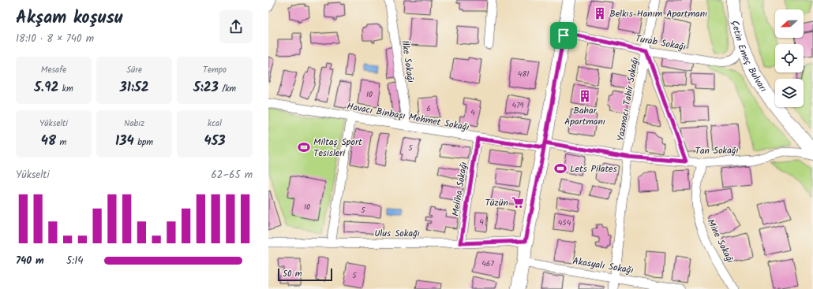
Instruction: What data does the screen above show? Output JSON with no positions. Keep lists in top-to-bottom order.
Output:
{
  "streets": {
    "main road": ["Çetin Emeç Bulvarı"],
    "street": [
      "Turab Sokağı",
      "İlke Sokağı",
      "Yazmacı Tahir Sokağı",
      "Havacı Binbaşı Mehmet Sokağı",
      "Tan Sokağı",
      "Meliha Sokağı",
      "Ulus Sokağı",
      "Mine Sokağı",
      "Akasyalı Sokağı"
    ]
  },
  "crossings": [
    ["Turab Sokağı", "Çetin Emeç Bulvarı"],
    ["Turab Sokağı", "Yazmacı Tahir Sokağı"],
    ["İlke Sokağı", "Havacı Binbaşı Mehmet Sokağı"],
    ["Yazmacı Tahir Sokağı", "Tan Sokağı"],
    ["Yazmacı Tahir Sokağı", "Akasyalı Sokağı"],
    ["Havacı Binbaşı Mehmet Sokağı", "Tan Sokağı"],
    ["Havacı Binbaşı Mehmet Sokağı", "Meliha Sokağı"],
    ["Tan Sokağı", "Mine Sokağı"],
    ["Meliha Sokağı", "Ulus Sokağı"]
  ],
  "places": {
    "building": ["Belkıs Hanım Apartmanı", "Bahar Apartmanı"],
    "sports": ["Miltaş Sport Tesisleri", "Lets Pilates"],
    "supermarket": ["Tüzün"]
  },
  "house_numbers": [
    "481",
    "10",
    "479",
    "6",
    "4",
    "5",
    "10",
    "5",
    "4",
    "454",
    "467",
    "5"
  ],
  "scale_bar": "50 m",
  "north": "left",
  "page": {
    "heading": ["Akşam koşusu", "18:10 · 8 × 740 m"],
    "stats": [
      ["Mesafe", "5.92 km"],
      ["Süre", "31:52"],
      ["Tempo", "5:23 /km"],
      ["Yükselti", "48 m"],
      ["Nabız", "134 bpm"],
      ["kcal", "453"]
    ],
    "chart": ["Yükselti", "62–65 m"],
    "list": [
      {
        "name": "740 m",
        "note": "5:14"
      }
    ],
    "scale": "50 m"
  }
}
